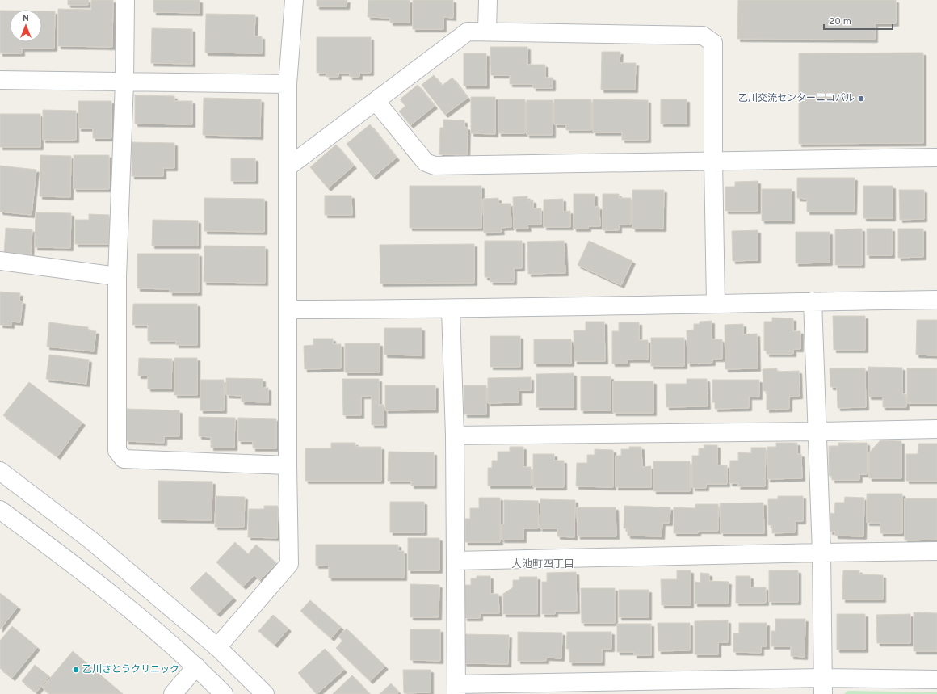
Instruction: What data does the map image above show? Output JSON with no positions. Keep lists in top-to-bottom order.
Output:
{
  "districts": ["大池町四丁目"],
  "places": ["乙川交流センターニコパル", "乙川さとうクリニック"],
  "scale_bar": "20 m",
  "north": "top"
}
